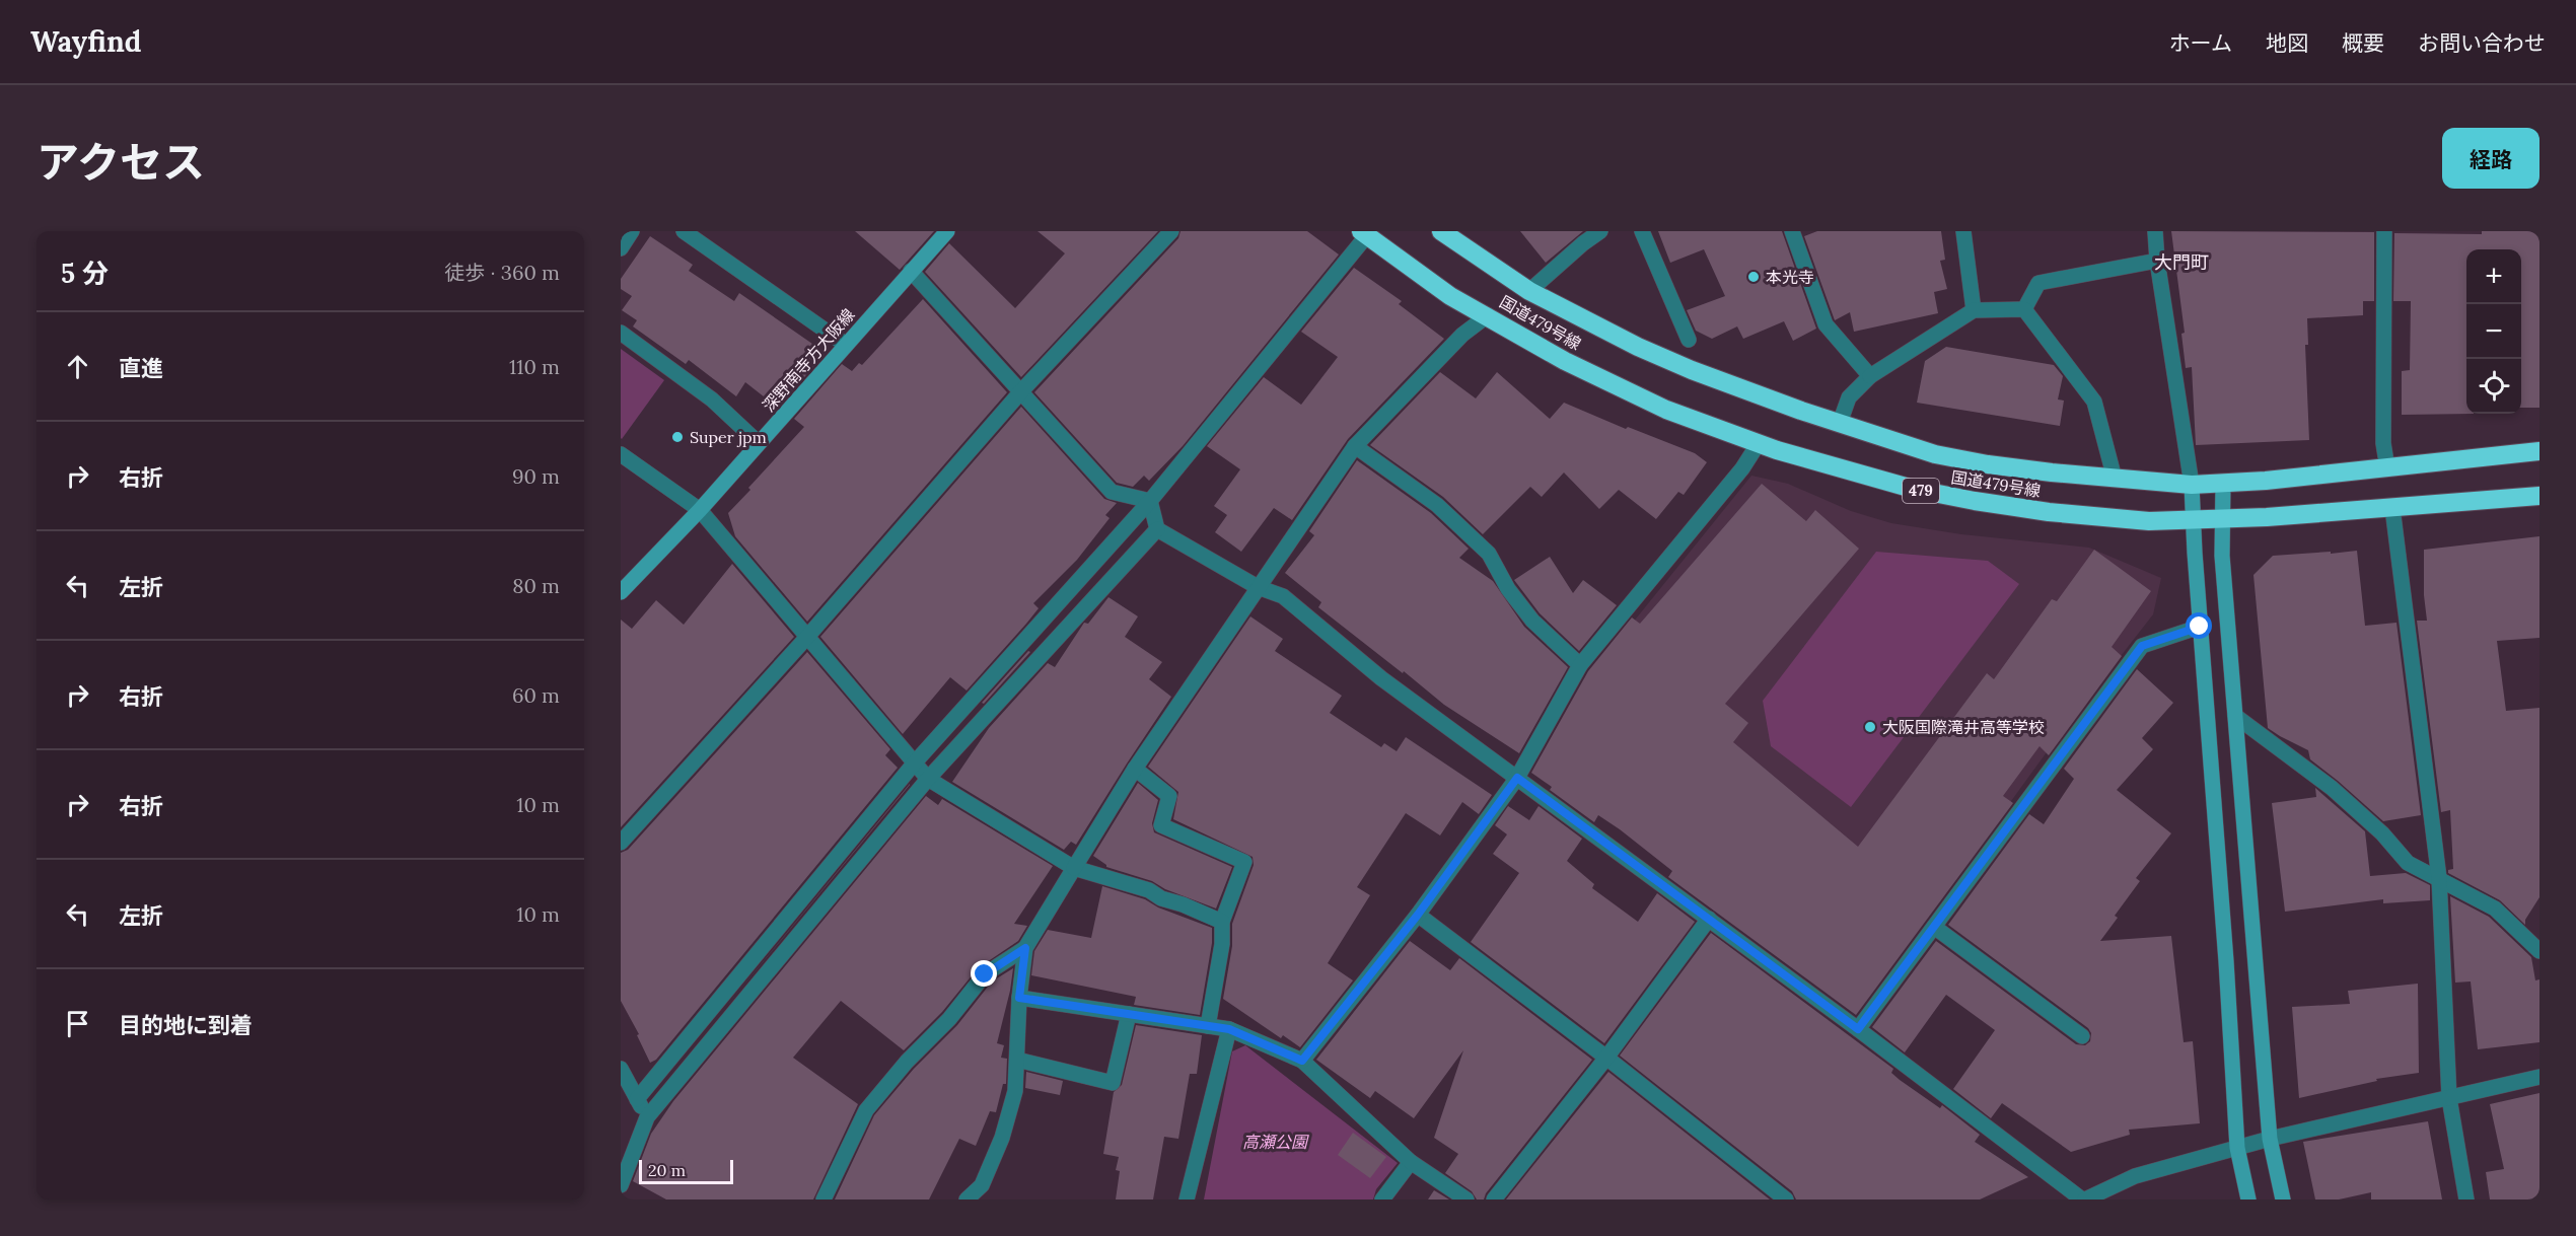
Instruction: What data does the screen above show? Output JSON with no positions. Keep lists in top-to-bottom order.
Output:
{
  "streets": {
    "highway": ["国道479号線", "479"],
    "street": ["深野南寺方大阪線"]
  },
  "districts": ["大門町"],
  "parks": ["高瀬公園"],
  "places": ["本光寺", "Super jpm", "大阪国際滝井高等学校"],
  "scale_bar": "20 m",
  "page": {
    "header": "Wayfind",
    "nav": [
      "ホーム",
      "地図",
      "概要",
      "お問い合わせ"
    ],
    "title": "アクセス",
    "buttons": "経路",
    "heading": ["5 分", "徒歩 · 360 m"],
    "map_buttons": ["+", "−"],
    "list": [
      ["直進", "110 m"],
      ["右折", "90 m"],
      ["左折", "80 m"],
      ["右折", "60 m"],
      ["右折", "10 m"],
      ["左折", "10 m"],
      "目的地に到着"
    ],
    "scale": "20 m"
  }
}
